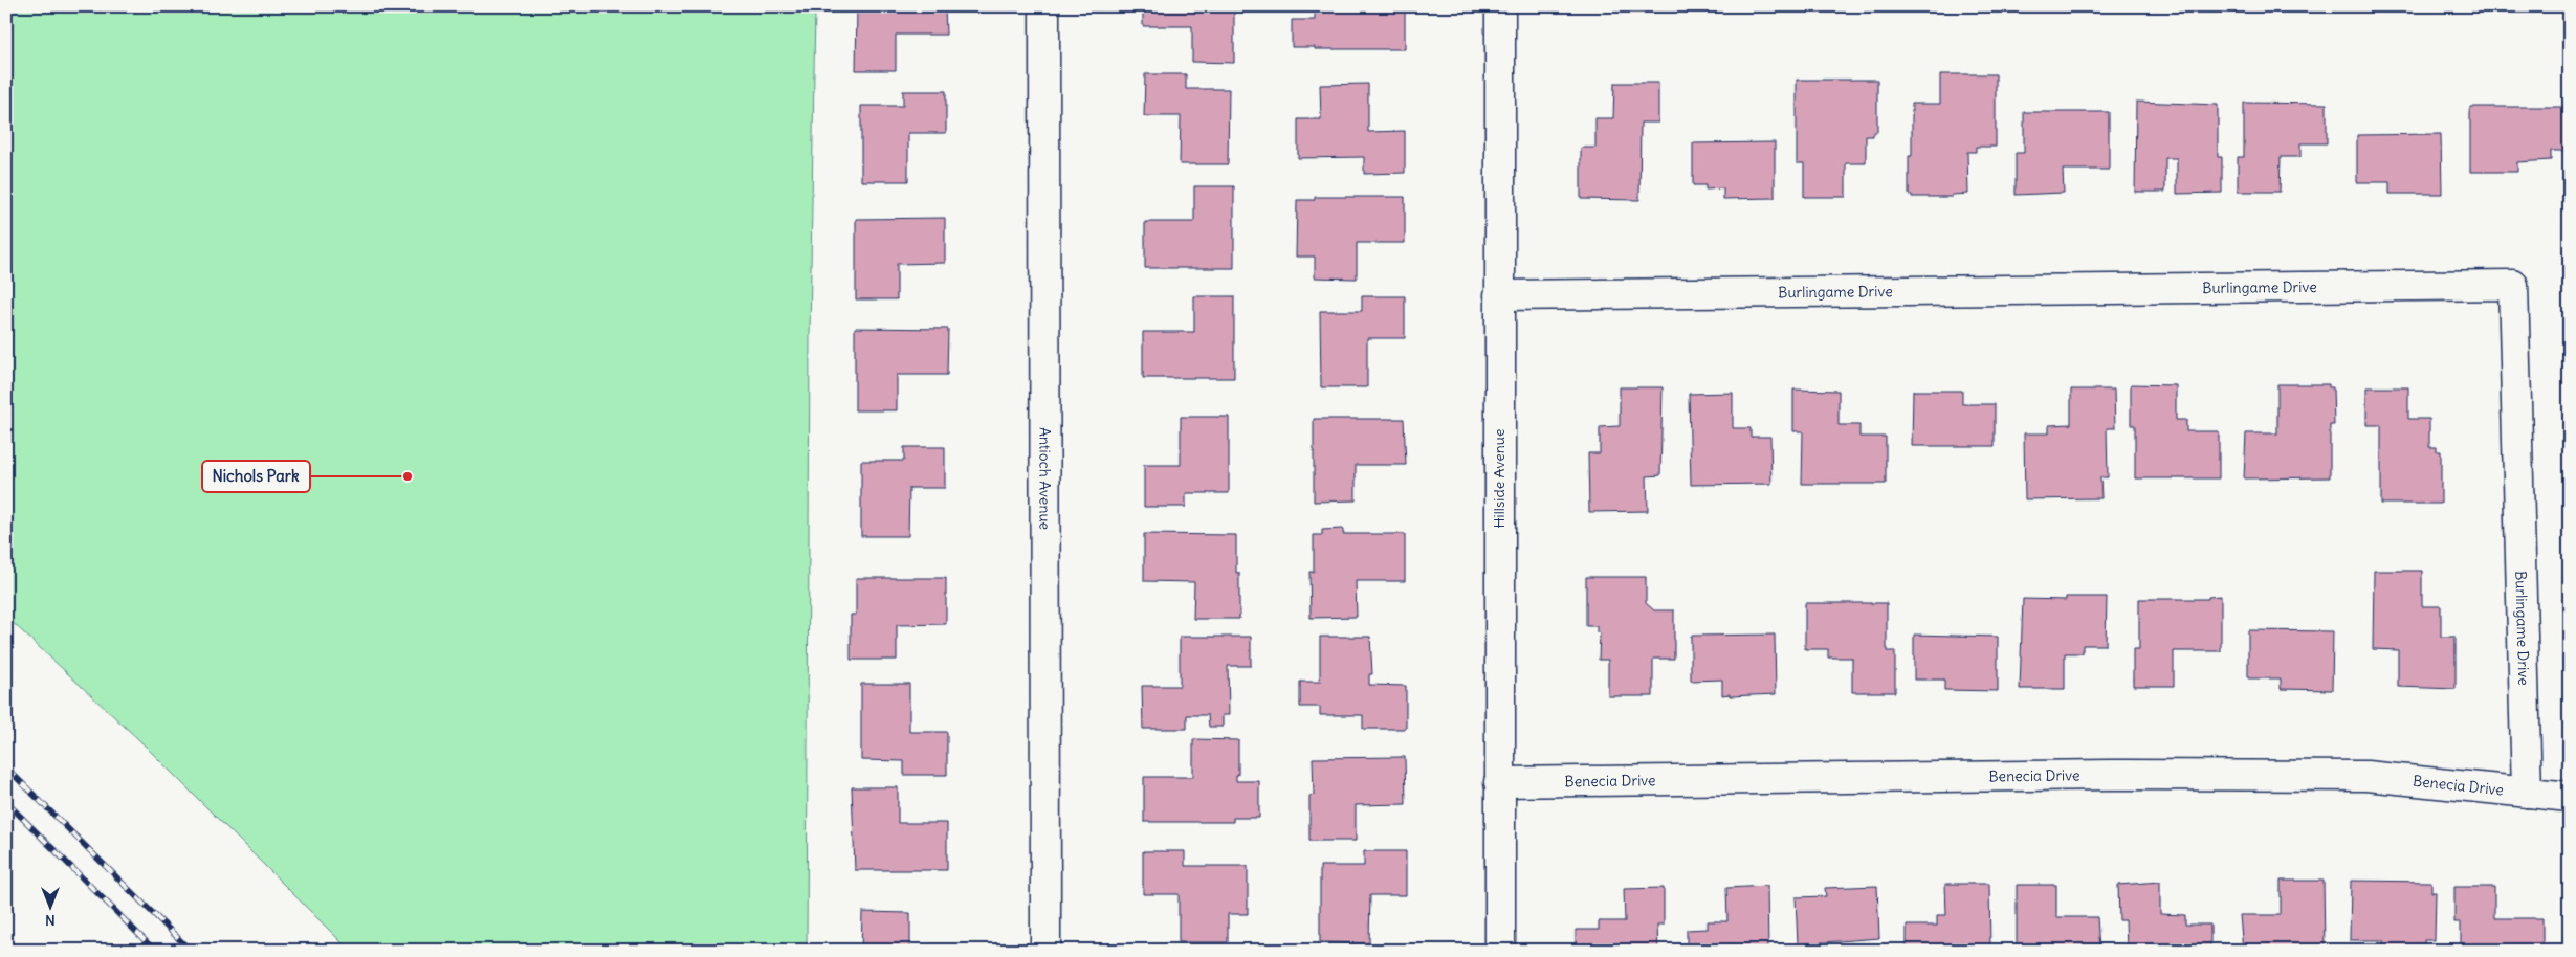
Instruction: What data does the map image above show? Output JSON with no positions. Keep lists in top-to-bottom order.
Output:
{
  "streets": {
    "street": [
      "Burlingame Drive",
      "Antioch Avenue",
      "Hillside Avenue",
      "Benecia Drive"
    ]
  },
  "crossings": [
    ["Burlingame Drive", "Hillside Avenue"],
    ["Burlingame Drive", "Benecia Drive"],
    ["Hillside Avenue", "Benecia Drive"]
  ],
  "places": ["Nichols Park"],
  "north": "bottom"
}
